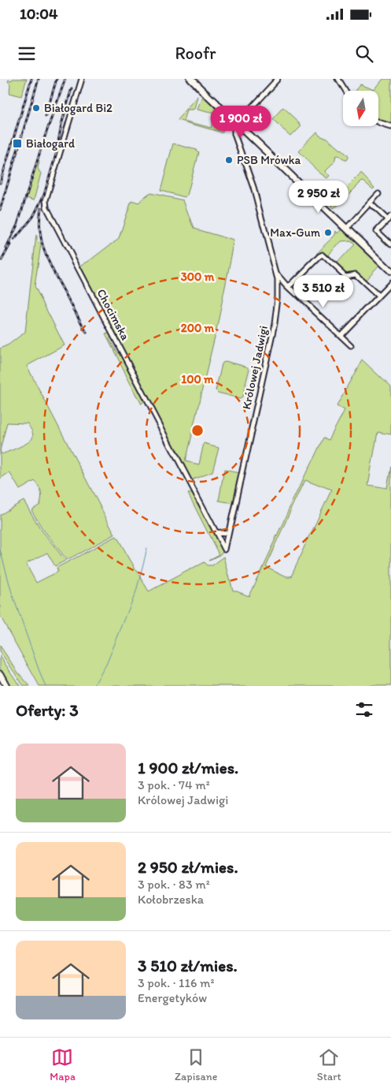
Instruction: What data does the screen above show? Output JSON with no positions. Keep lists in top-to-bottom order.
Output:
{
  "streets": {
    "street": ["Chocimska", "Królowej Jadwigi"]
  },
  "crossings": [
    ["Chocimska", "Królowej Jadwigi"]
  ],
  "places": {
    "other": ["Białogard Bi2", "PSB Mrówka", "Max-Gum"],
    "transit": ["Białogard"]
  },
  "north": "bottom",
  "page": {
    "status": "10:04",
    "header": "Roofr",
    "price": ["1 900 zł", "2 950 zł", "3 510 zł"],
    "heading": "Oferty: 3",
    "list": [
      {
        "name": "1 900 zł/mies.",
        "note": "3 pok. · 74 m² · Królowej Jadwigi"
      },
      {
        "name": "2 950 zł/mies.",
        "note": "3 pok. · 83 m² · Kołobrzeska"
      },
      {
        "name": "3 510 zł/mies.",
        "note": "3 pok. · 116 m² · Energetyków"
      }
    ],
    "tabs": ["Mapa", "Zapisane", "Start"]
  },
  "rings": ["300 m", "200 m", "100 m"]
}
